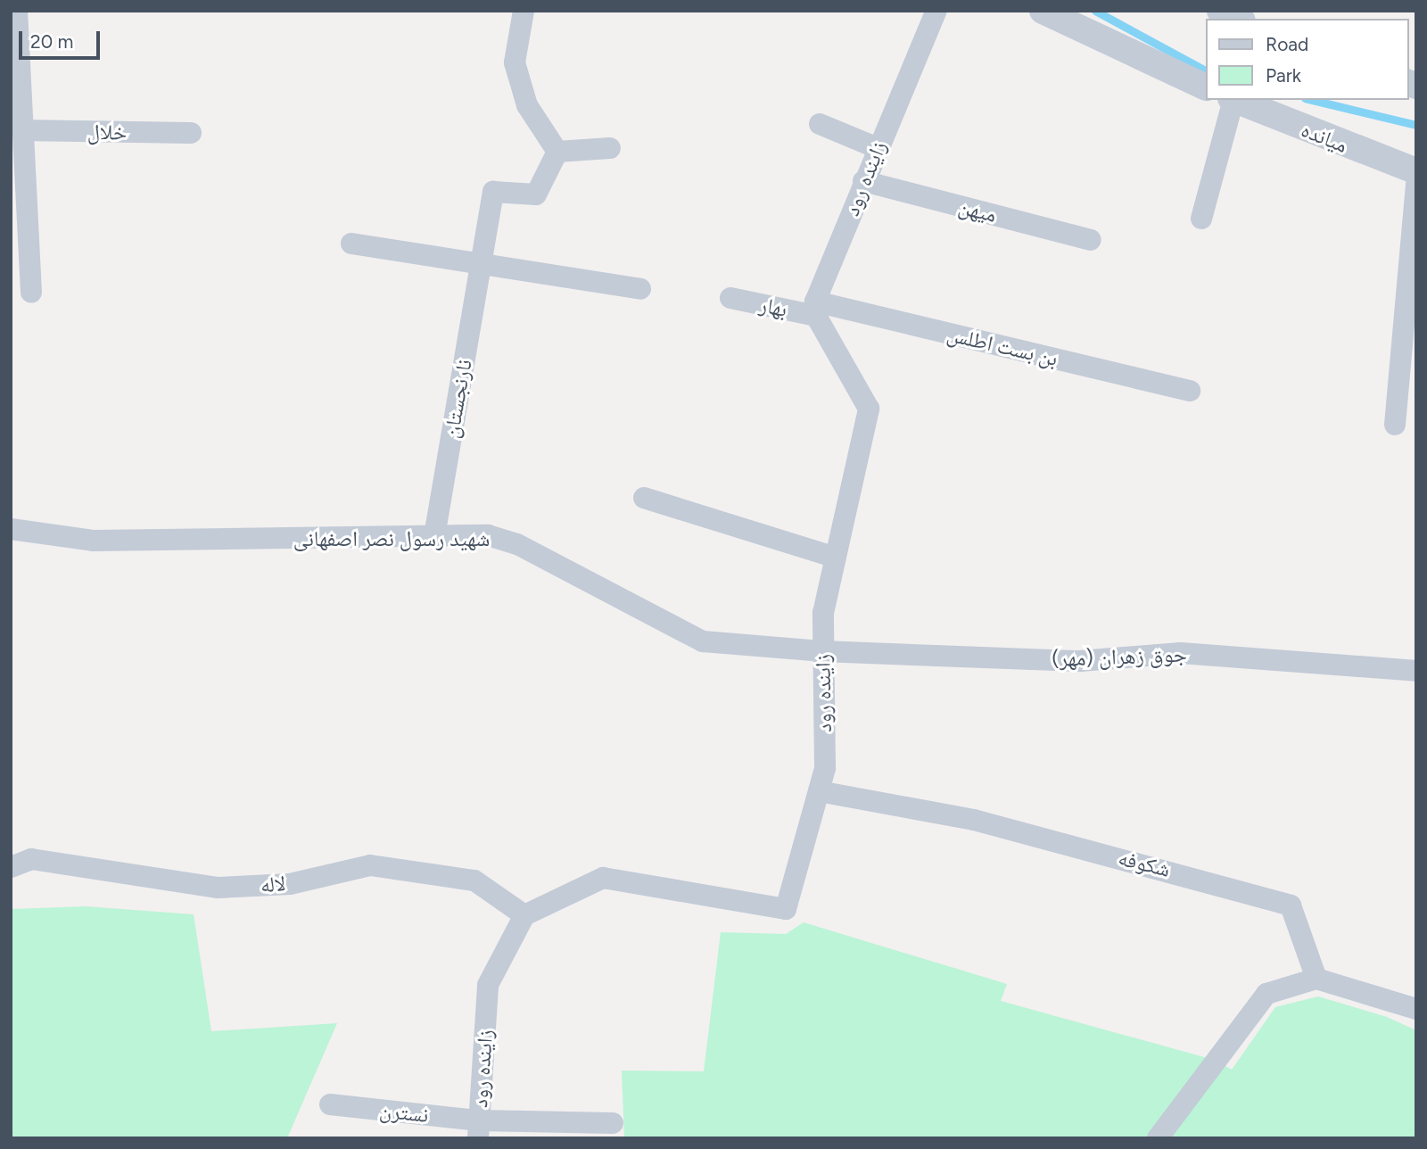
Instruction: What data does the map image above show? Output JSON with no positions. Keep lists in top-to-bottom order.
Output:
{
  "streets": {
    "street": [
      "خلال",
      "میانده",
      "زاینده رود",
      "میهن",
      "بهار",
      "بن بست اطلس",
      "نارنجستان",
      "شهید رسول نصر اصفهانی",
      "جوق زهران (مهر)",
      "شکوفه",
      "لاله",
      "نسترن"
    ]
  },
  "crossings": [
    ["زاینده رود", "میهن"],
    ["زاینده رود", "بهار"],
    ["زاینده رود", "بن بست اطلس"],
    ["زاینده رود", "شهید رسول نصر اصفهانی"],
    ["زاینده رود", "جوق زهران (مهر)"],
    ["زاینده رود", "شکوفه"],
    ["زاینده رود", "لاله"],
    ["زاینده رود", "نسترن"],
    ["بهار", "بن بست اطلس"],
    ["نارنجستان", "شهید رسول نصر اصفهانی"],
    ["شهید رسول نصر اصفهانی", "جوق زهران (مهر)"]
  ],
  "legend": ["Road", "Park"],
  "scale_bar": "20 m"
}
